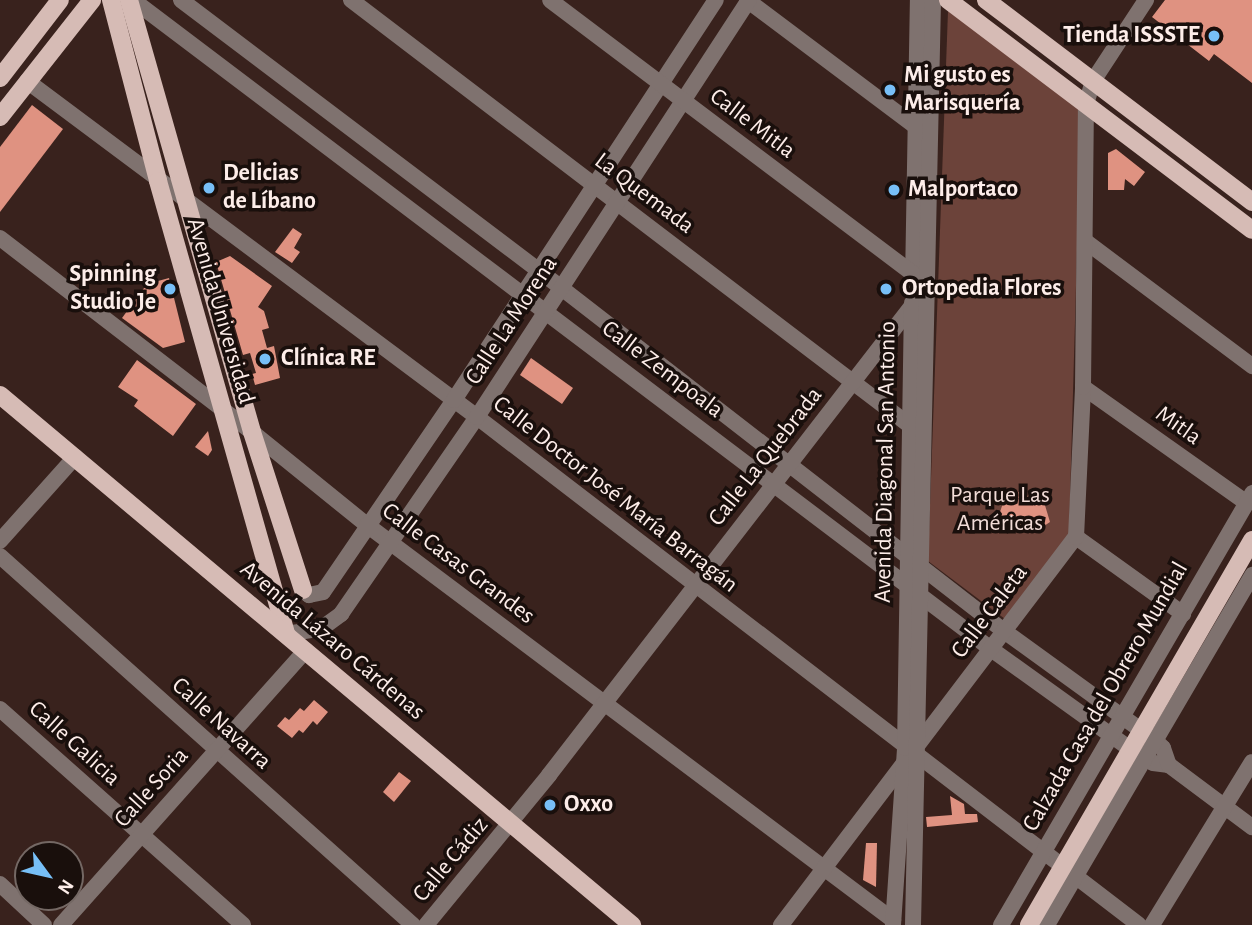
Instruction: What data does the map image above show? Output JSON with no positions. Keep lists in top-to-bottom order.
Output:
{
  "streets": {
    "main road": ["Avenida Universidad", "Avenida Lázaro Cárdenas", "Calzada Casa del Obrero Mundial"],
    "street": [
      "Calle Mitla",
      "La Quemada",
      "Calle La Morena",
      "Calle Zempoala",
      "Mitla",
      "Calle La Quebrada",
      "Avenida Diagonal San Antonio",
      "Calle Doctor José María Barragán",
      "Calle Casas Grandes",
      "Calle Caleta",
      "Calle Navarra",
      "Calle Galicia",
      "Calle Soria",
      "Calle Cádiz"
    ]
  },
  "crossings": [
    ["Calle Mitla", "Calle La Morena"],
    ["Calle Mitla", "Calle La Quebrada"],
    ["Calle Mitla", "Avenida Diagonal San Antonio"],
    ["La Quemada", "Calle La Morena"],
    ["La Quemada", "Calle La Quebrada"],
    ["La Quemada", "Avenida Diagonal San Antonio"],
    ["Avenida Universidad", "Calle La Morena"],
    ["Avenida Universidad", "Calle Zempoala"],
    ["Avenida Universidad", "Calle Doctor José María Barragán"],
    ["Avenida Universidad", "Calle Casas Grandes"],
    ["Avenida Universidad", "Avenida Lázaro Cárdenas"],
    ["Calle La Morena", "Calle Zempoala"],
    ["Calle La Morena", "Calle Doctor José María Barragán"],
    ["Calle La Morena", "Calle Casas Grandes"],
    ["Calle La Morena", "Avenida Lázaro Cárdenas"],
    ["Calle Zempoala", "Calle La Quebrada"],
    ["Calle Zempoala", "Avenida Diagonal San Antonio"],
    ["Calle Zempoala", "Calle Caleta"],
    ["Calle Zempoala", "Calzada Casa del Obrero Mundial"],
    ["Mitla", "Calzada Casa del Obrero Mundial"],
    ["Calle La Quebrada", "Avenida Diagonal San Antonio"],
    ["Calle La Quebrada", "Calle Doctor José María Barragán"],
    ["Calle La Quebrada", "Calle Casas Grandes"],
    ["Calle La Quebrada", "Avenida Lázaro Cárdenas"],
    ["Calle La Quebrada", "Calle Cádiz"],
    ["Avenida Diagonal San Antonio", "Calle Doctor José María Barragán"],
    ["Avenida Diagonal San Antonio", "Calle Casas Grandes"],
    ["Avenida Diagonal San Antonio", "Calle Caleta"],
    ["Calle Doctor José María Barragán", "Calle Caleta"],
    ["Calle Doctor José María Barragán", "Calzada Casa del Obrero Mundial"],
    ["Calle Casas Grandes", "Calle Caleta"],
    ["Avenida Lázaro Cárdenas", "Calle Soria"],
    ["Avenida Lázaro Cárdenas", "Calle Cádiz"],
    ["Calle Navarra", "Calle Soria"],
    ["Calle Galicia", "Calle Soria"]
  ],
  "parks": ["Parque Las Américas"],
  "places": [
    "Tienda ISSSTE",
    "Mi gusto es Marisquería",
    "Delicias de Líbano",
    "Malportaco",
    "Spinning Studio Je",
    "Ortopedia Flores",
    "Clínica RE",
    "Oxxo"
  ],
  "north": "bottom right"
}
